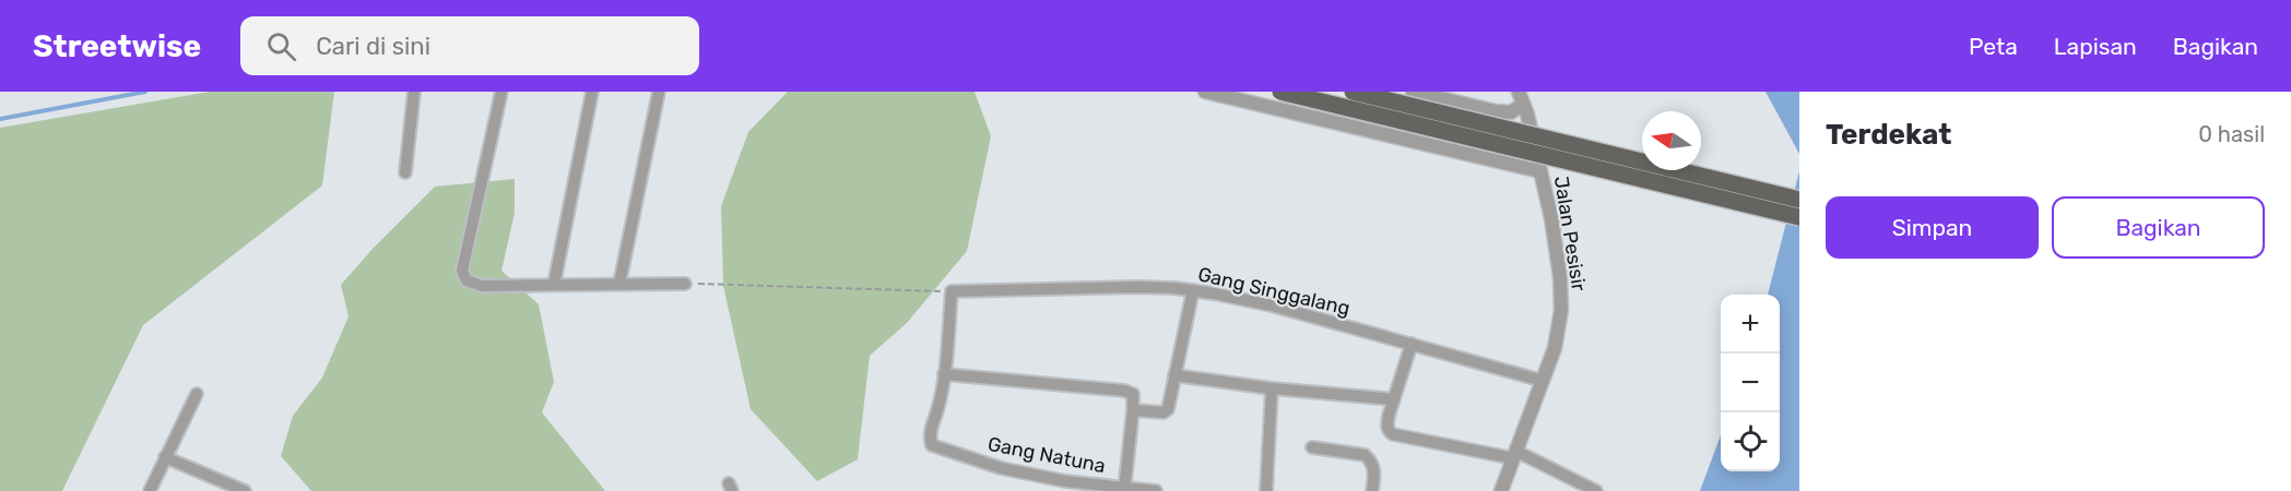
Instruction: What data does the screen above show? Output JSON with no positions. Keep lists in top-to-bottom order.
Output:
{
  "streets": {
    "street": ["Jalan Pesisir", "Gang Singgalang", "Gang Natuna"]
  },
  "crossings": [
    ["Jalan Pesisir", "Gang Singgalang"]
  ],
  "north": "left",
  "page": {
    "header": "Streetwise",
    "search": "Cari di sini",
    "nav": ["Peta", "Lapisan", "Bagikan"],
    "heading": ["Terdekat", "0 hasil"],
    "buttons": ["Simpan", "Bagikan"],
    "map_buttons": ["+", "−"]
  }
}
